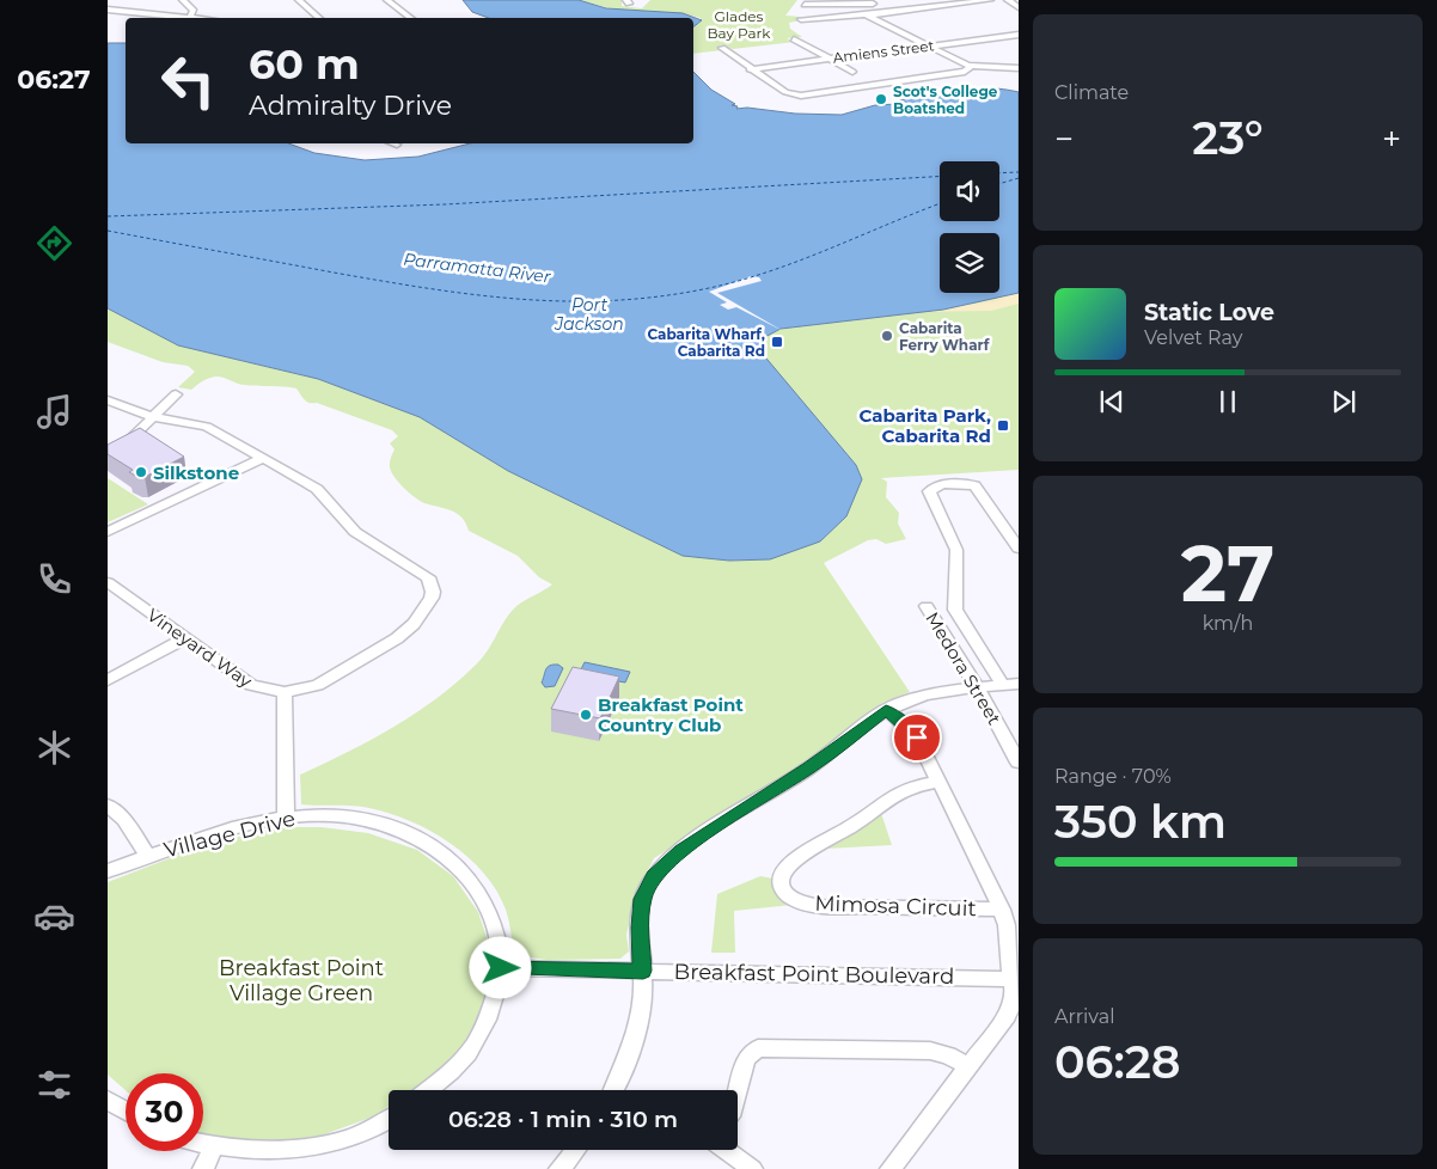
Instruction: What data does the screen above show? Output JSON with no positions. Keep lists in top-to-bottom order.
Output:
{
  "streets": {
    "street": [
      "Amiens Street",
      "Vineyard Way",
      "Medora Street",
      "Village Drive",
      "Mimosa Circuit",
      "Breakfast Point Boulevard"
    ]
  },
  "crossings": [
    ["Village Drive", "Breakfast Point Boulevard"],
    ["Mimosa Circuit", "Breakfast Point Boulevard"]
  ],
  "water": ["Parramatta River", "Port Jackson"],
  "parks": ["Glades Bay Park", "Breakfast Point Village Green"],
  "places": {
    "other": [
      "Scot's College Boatshed",
      "Cabarita Ferry Wharf",
      "Silkstone",
      "Breakfast Point Country Club"
    ],
    "transit": ["Cabarita Wharf, Cabarita Rd", "Cabarita Park, Cabarita Rd"]
  },
  "page": {
    "tabs": "06:27",
    "tile": [
      "Climate",
      ["27", "km/h"],
      ["Range · 70%", "350 km"],
      ["Arrival", "06:28"]
    ],
    "turn": ["60 m", "Admiralty Drive"],
    "heat": ["−", "23°", "+"],
    "song": ["Static Love", "Velvet Ray"],
    "limit": "30",
    "trip": "06:28 · 1 min · 310 m"
  }
}
